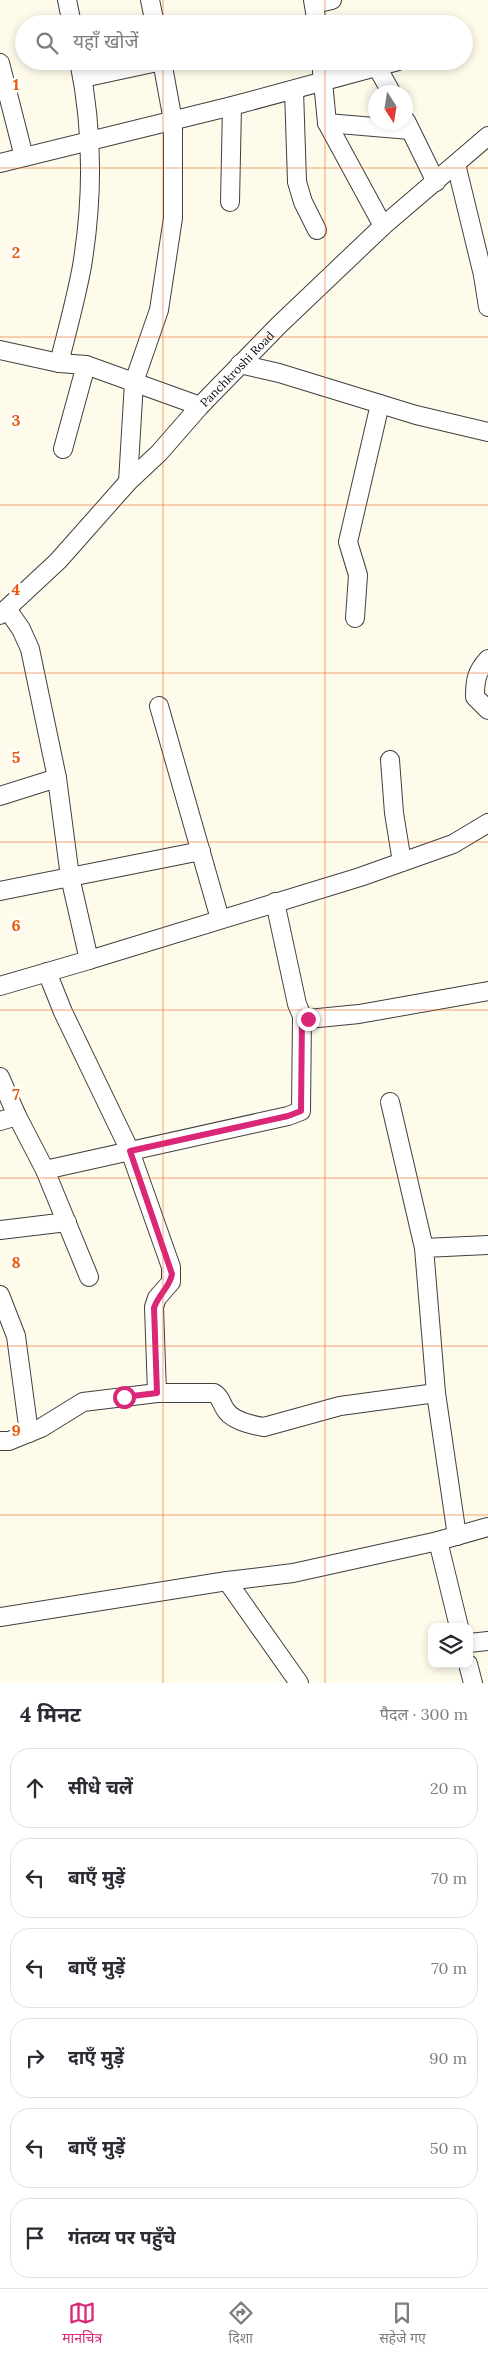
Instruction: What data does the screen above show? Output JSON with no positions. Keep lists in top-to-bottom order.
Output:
{
  "streets": {
    "street": ["Panchkroshi Road"]
  },
  "north": "bottom",
  "page": {
    "search": "यहाँ खोजें",
    "heading": ["4 मिनट", "पैदल · 300 m"],
    "list": [
      ["सीधे चलें", "20 m"],
      ["बाएँ मुड़ें", "70 m"],
      ["बाएँ मुड़ें", "70 m"],
      ["दाएँ मुड़ें", "90 m"],
      ["बाएँ मुड़ें", "50 m"],
      "गंतव्य पर पहुँचे"
    ],
    "nav": ["मानचित्र", "दिशा", "सहेजे गए"]
  },
  "grid": {
    "rows": [
      "1",
      "2",
      "3",
      "4",
      "5",
      "6",
      "7",
      "8",
      "9"
    ]
  }
}
